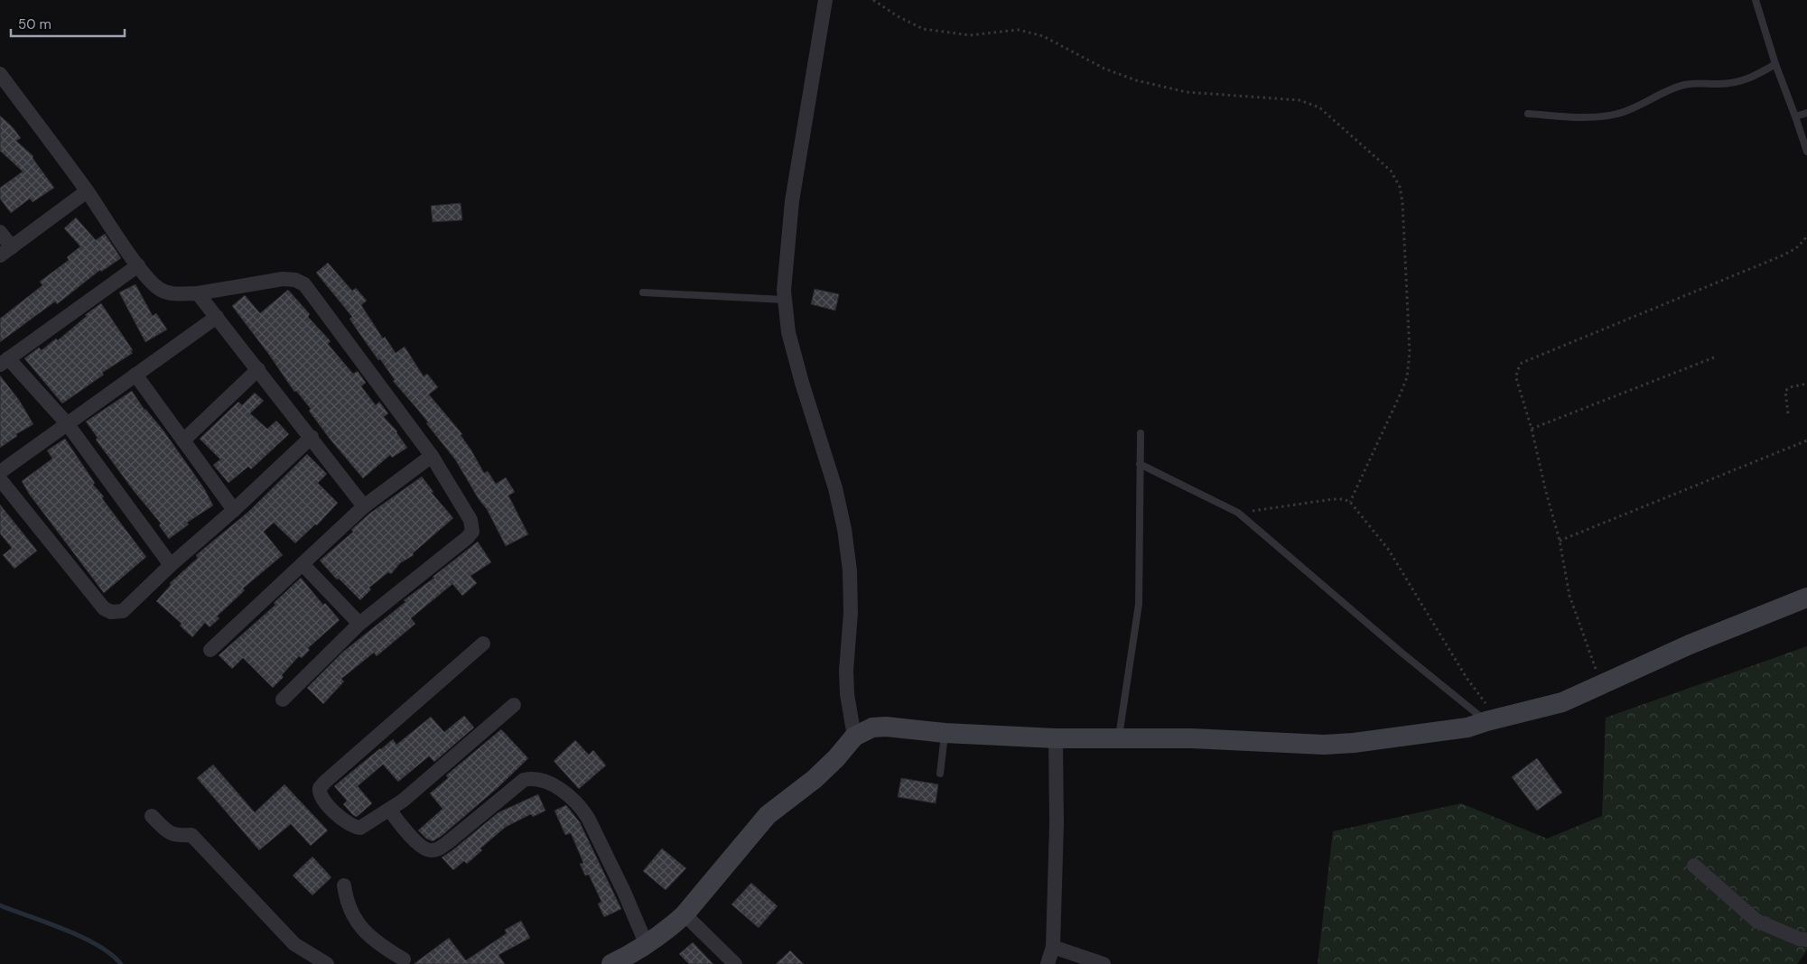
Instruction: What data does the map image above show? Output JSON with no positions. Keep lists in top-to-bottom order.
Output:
{
  "scale_bar": "50 m"
}
